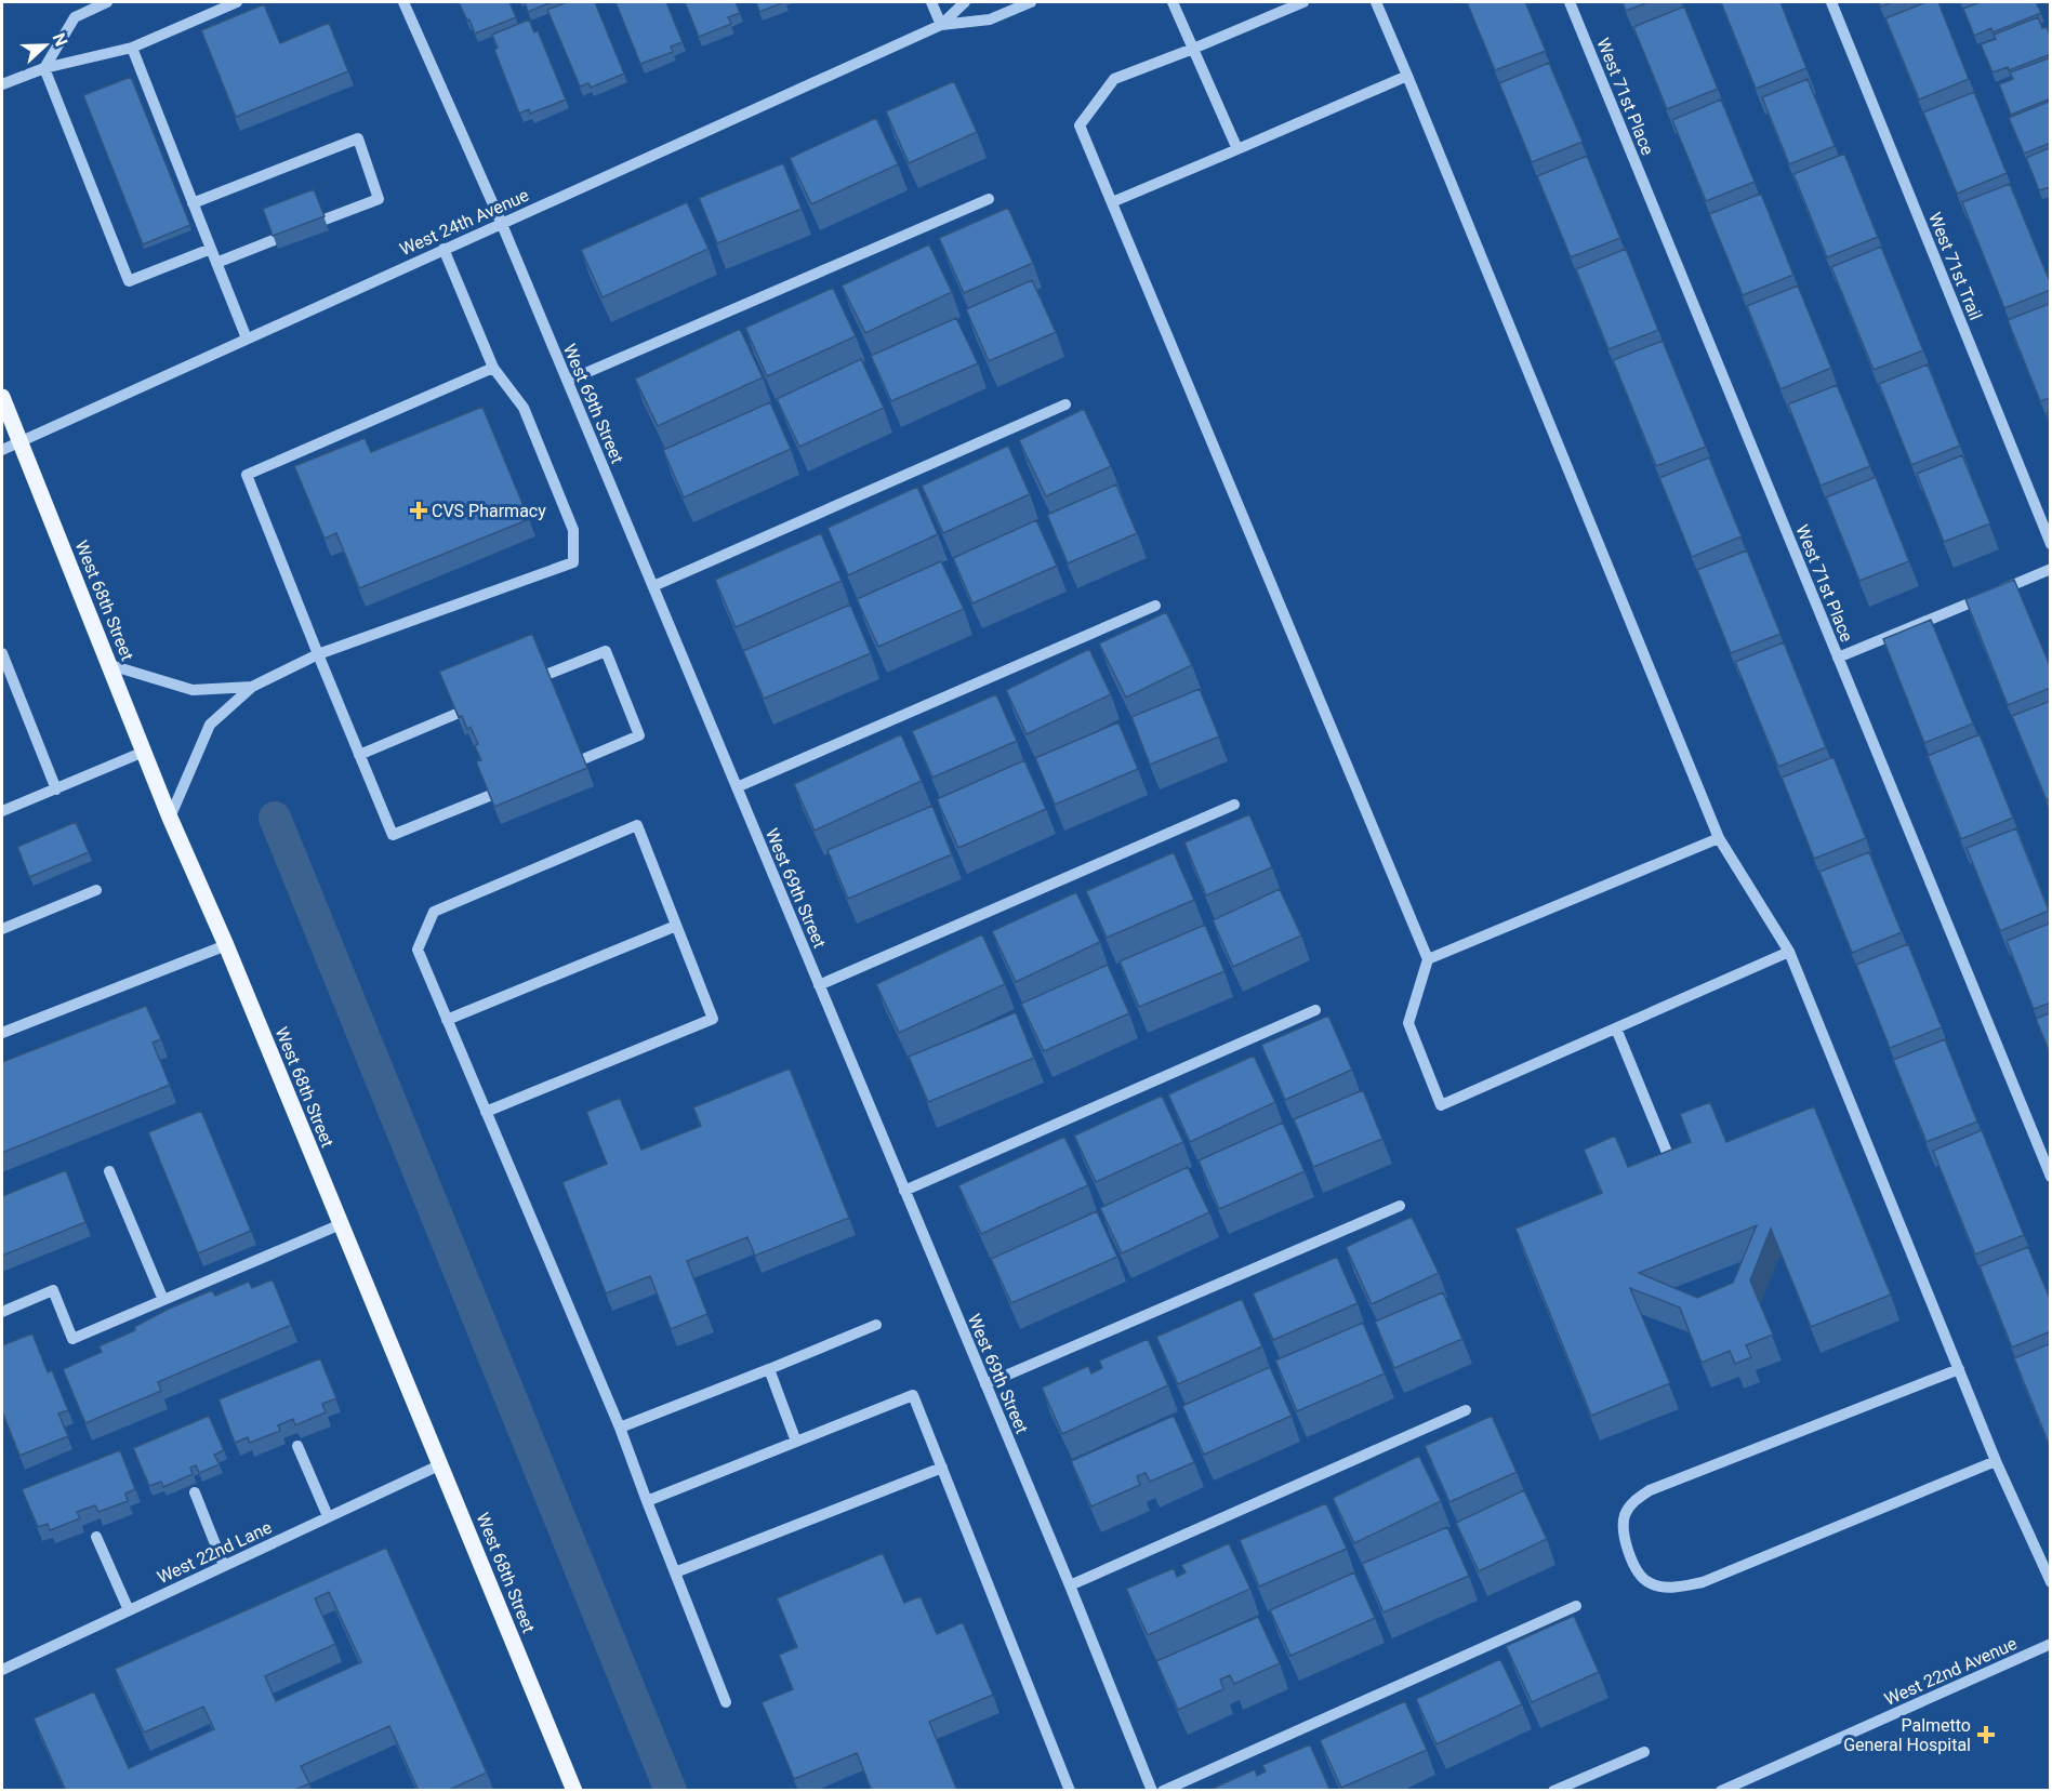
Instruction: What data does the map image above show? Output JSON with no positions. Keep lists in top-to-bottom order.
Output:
{
  "streets": {
    "main road": ["West 68th Street"],
    "street": [
      "West 71st Place",
      "West 24th Avenue",
      "West 71st Trail",
      "West 69th Street",
      "West 22nd Lane",
      "West 22nd Avenue"
    ]
  },
  "crossings": [
    ["West 24th Avenue", "West 69th Street"],
    ["West 24th Avenue", "West 68th Street"],
    ["West 68th Street", "West 22nd Lane"]
  ],
  "places": {
    "health": ["CVS Pharmacy", "Palmetto General Hospital"]
  },
  "north": "right"
}
